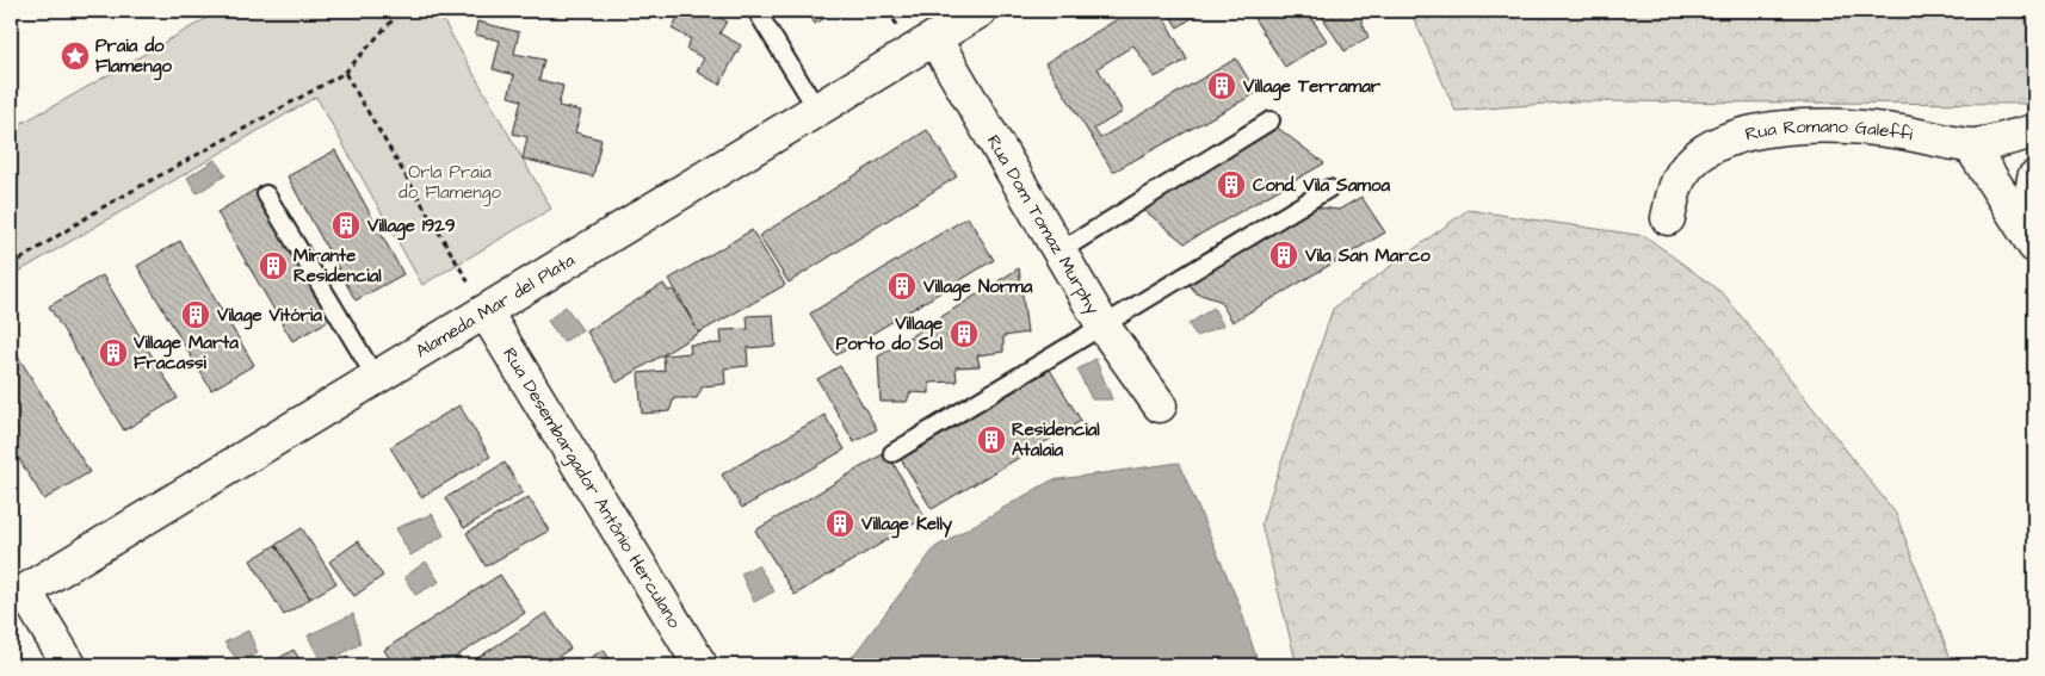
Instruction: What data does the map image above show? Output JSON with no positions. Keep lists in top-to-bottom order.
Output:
{
  "streets": {
    "street": [
      "Rua Romano Galeffi",
      "Rua Dom Tomaz Murphy",
      "Alameda Mar del Plata",
      "Rua Desembargador Antônio Herculano"
    ]
  },
  "crossings": [
    ["Rua Dom Tomaz Murphy", "Alameda Mar del Plata"],
    ["Alameda Mar del Plata", "Rua Desembargador Antônio Herculano"]
  ],
  "parks": ["Orla Praia do Flamengo"],
  "places": {
    "place": ["Praia do Flamengo"],
    "building": [
      "Village Terramar",
      "Cond. Vila Samoa",
      "Village 1929",
      "Vila San Marco",
      "Mirante Residencial",
      "Village Norma",
      "Vilage Vitória",
      "Village Porto do Sol",
      "Village Marta Fracassi",
      "Residencial Atalaia",
      "Village Kelly"
    ]
  }
}
